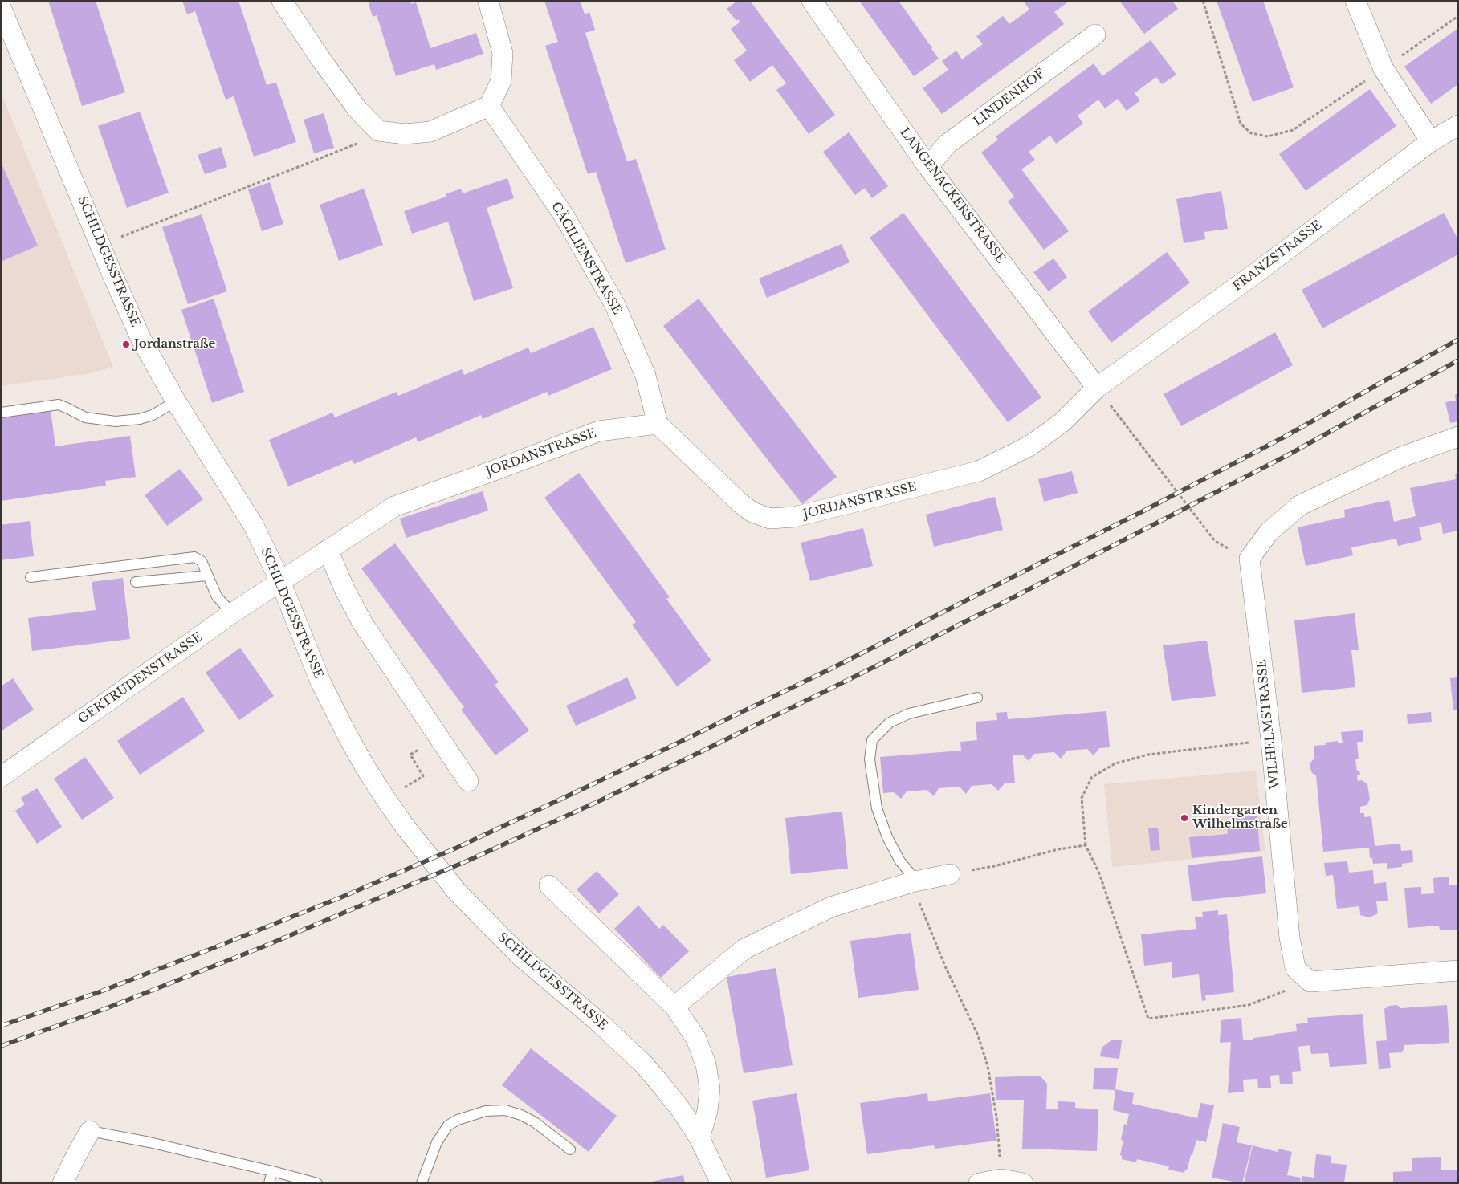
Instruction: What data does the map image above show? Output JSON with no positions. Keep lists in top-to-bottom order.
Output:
{
  "streets": {
    "street": [
      "LINDENHOF",
      "LANGENACKERSTRASSE",
      "FRANZSTRASSE",
      "CÄCILIENSTRASSE",
      "SCHILDGESSTRASSE",
      "JORDANSTRASSE",
      "GERTRUDENSTRASSE",
      "WILHELMSTRASSE"
    ]
  },
  "crossings": [
    ["LINDENHOF", "LANGENACKERSTRASSE"],
    ["LANGENACKERSTRASSE", "FRANZSTRASSE"],
    ["LANGENACKERSTRASSE", "JORDANSTRASSE"],
    ["FRANZSTRASSE", "JORDANSTRASSE"],
    ["CÄCILIENSTRASSE", "JORDANSTRASSE"],
    ["SCHILDGESSTRASSE", "JORDANSTRASSE"],
    ["SCHILDGESSTRASSE", "GERTRUDENSTRASSE"],
    ["JORDANSTRASSE", "GERTRUDENSTRASSE"]
  ],
  "places": ["Jordanstraße", "Kindergarten Wilhelmstraße"]
}
